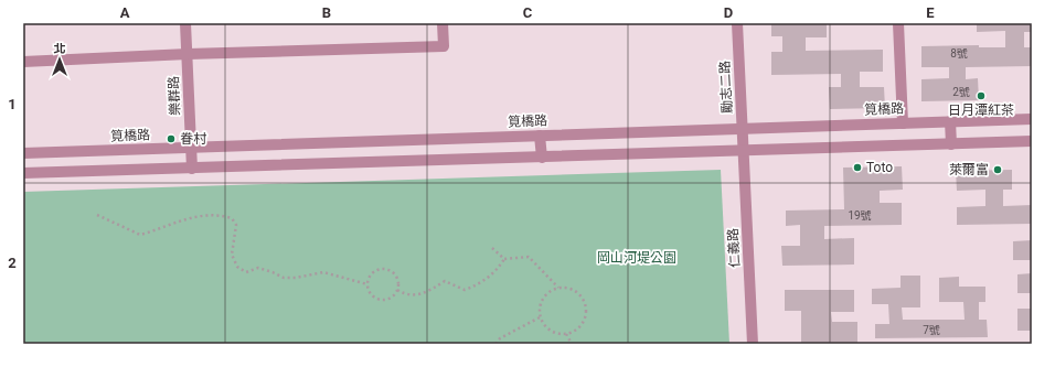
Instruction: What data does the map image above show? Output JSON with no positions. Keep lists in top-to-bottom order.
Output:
{
  "streets": {
    "street": [
      "勵志二路",
      "樂群路",
      "筧橋路",
      "仁義路"
    ]
  },
  "crossings": [
    ["勵志二路", "筧橋路"],
    ["勵志二路", "仁義路"],
    ["樂群路", "筧橋路"]
  ],
  "parks": ["岡山河堤公園"],
  "places": [
    "日月潭紅茶",
    "眷村",
    "Toto",
    "萊爾富"
  ],
  "house_numbers": [
    "8號",
    "2號",
    "19號",
    "7號"
  ],
  "north": "top",
  "grid": {
    "columns": [
      "A",
      "B",
      "C",
      "D",
      "E"
    ],
    "rows": ["1", "2"]
  }
}
